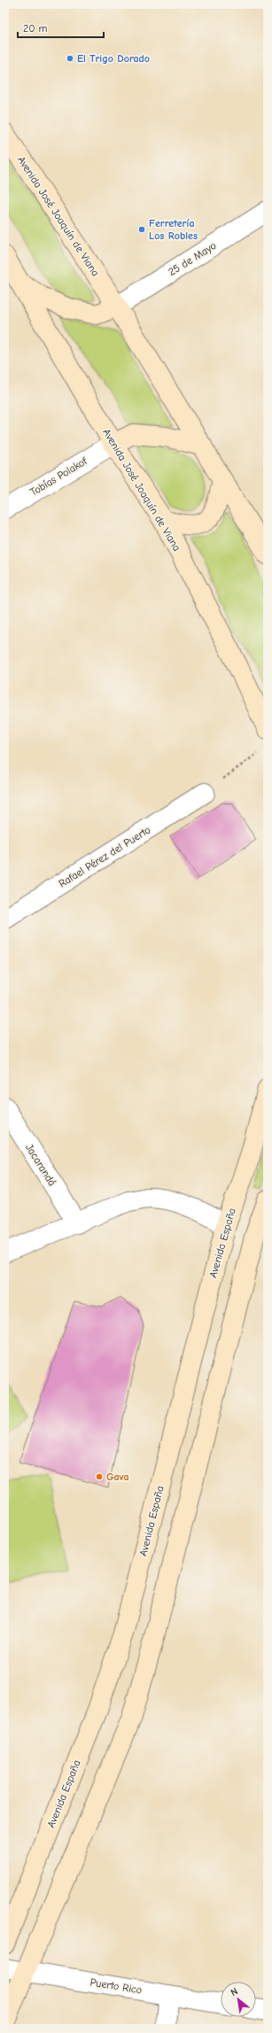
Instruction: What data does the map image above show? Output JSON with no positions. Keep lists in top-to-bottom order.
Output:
{
  "streets": {
    "main road": ["Avenida José Joaquín de Viana", "Avenida España"],
    "street": [
      "25 de Mayo",
      "Tobías Polakof",
      "Rafael Pérez del Puerto",
      "Jacarandá",
      "Puerto Rico"
    ]
  },
  "crossings": [
    ["Avenida José Joaquín de Viana", "25 de Mayo"],
    ["Avenida José Joaquín de Viana", "Tobías Polakof"]
  ],
  "places": ["El Trigo Dorado", "Ferretería Los Robles", "Gava"],
  "scale_bar": "20 m",
  "north": "top left"
}
